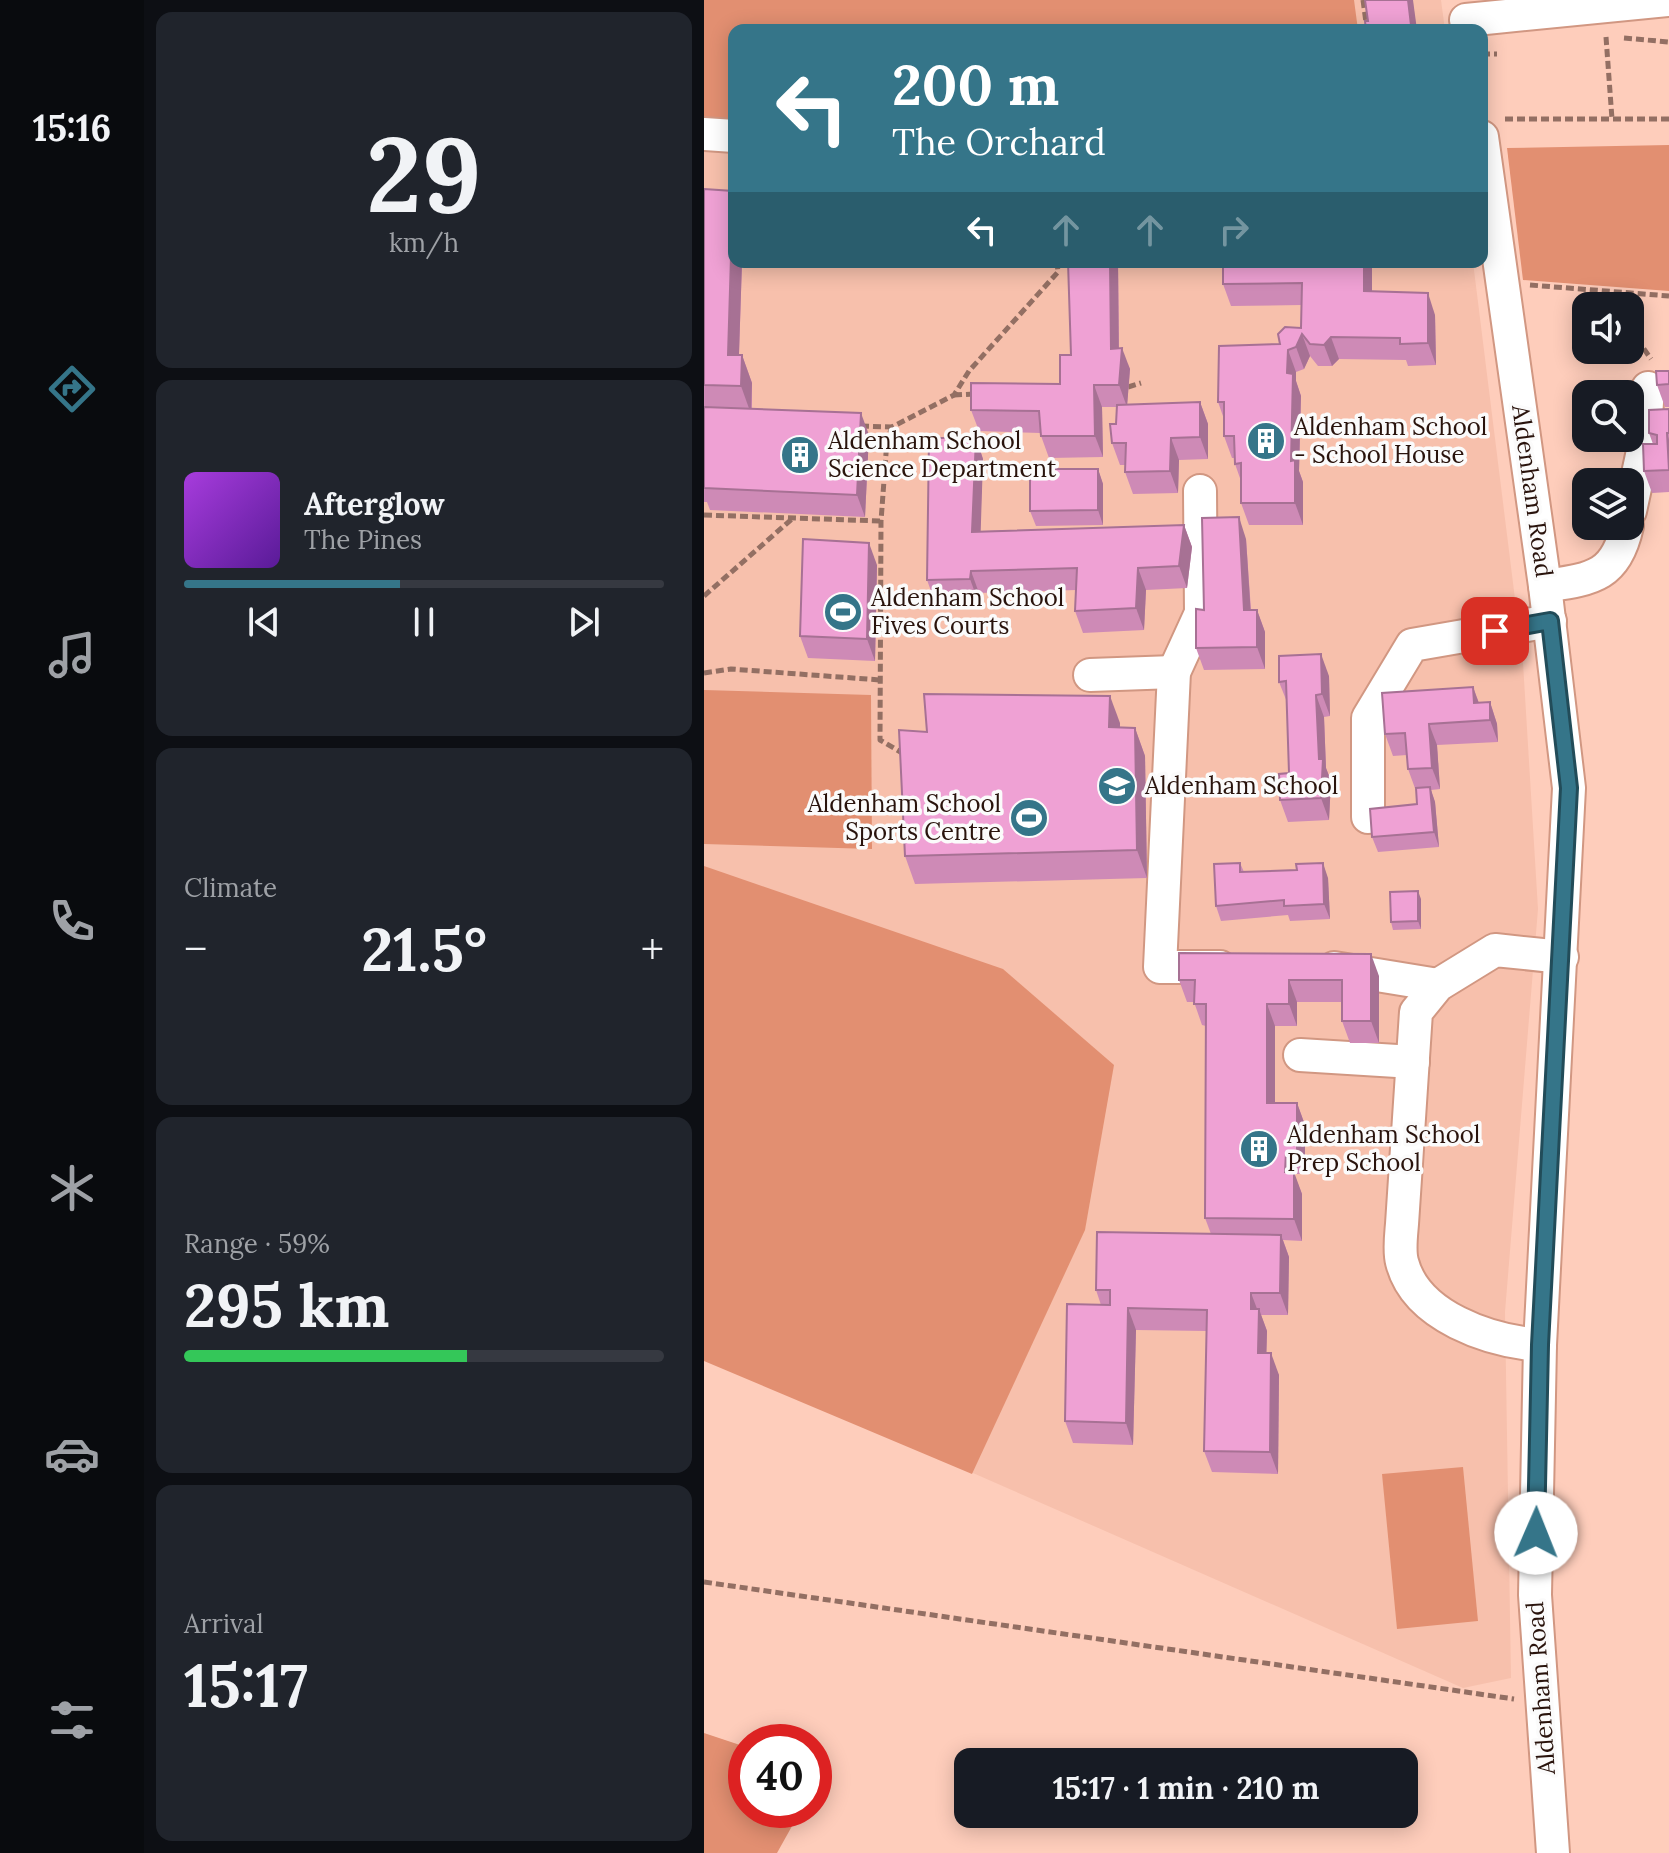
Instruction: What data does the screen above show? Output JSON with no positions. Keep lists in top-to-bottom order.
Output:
{
  "streets": {
    "street": ["Aldenham Road"]
  },
  "places": {
    "building": ["Aldenham School - School House", "Aldenham School Science Department", "Aldenham School Prep School"],
    "sports": ["Aldenham School Fives Courts", "Aldenham School Sports Centre"],
    "school or university": ["Aldenham School"]
  },
  "page": {
    "tabs": "15:16",
    "tile": [
      ["29", "km/h"],
      "Climate",
      ["Range · 59%", "295 km"],
      ["Arrival", "15:17"]
    ],
    "turn": ["200 m", "The Orchard"],
    "song": ["Afterglow", "The Pines"],
    "heat": ["−", "21.5°", "+"],
    "limit": "40",
    "trip": "15:17 · 1 min · 210 m"
  }
}
